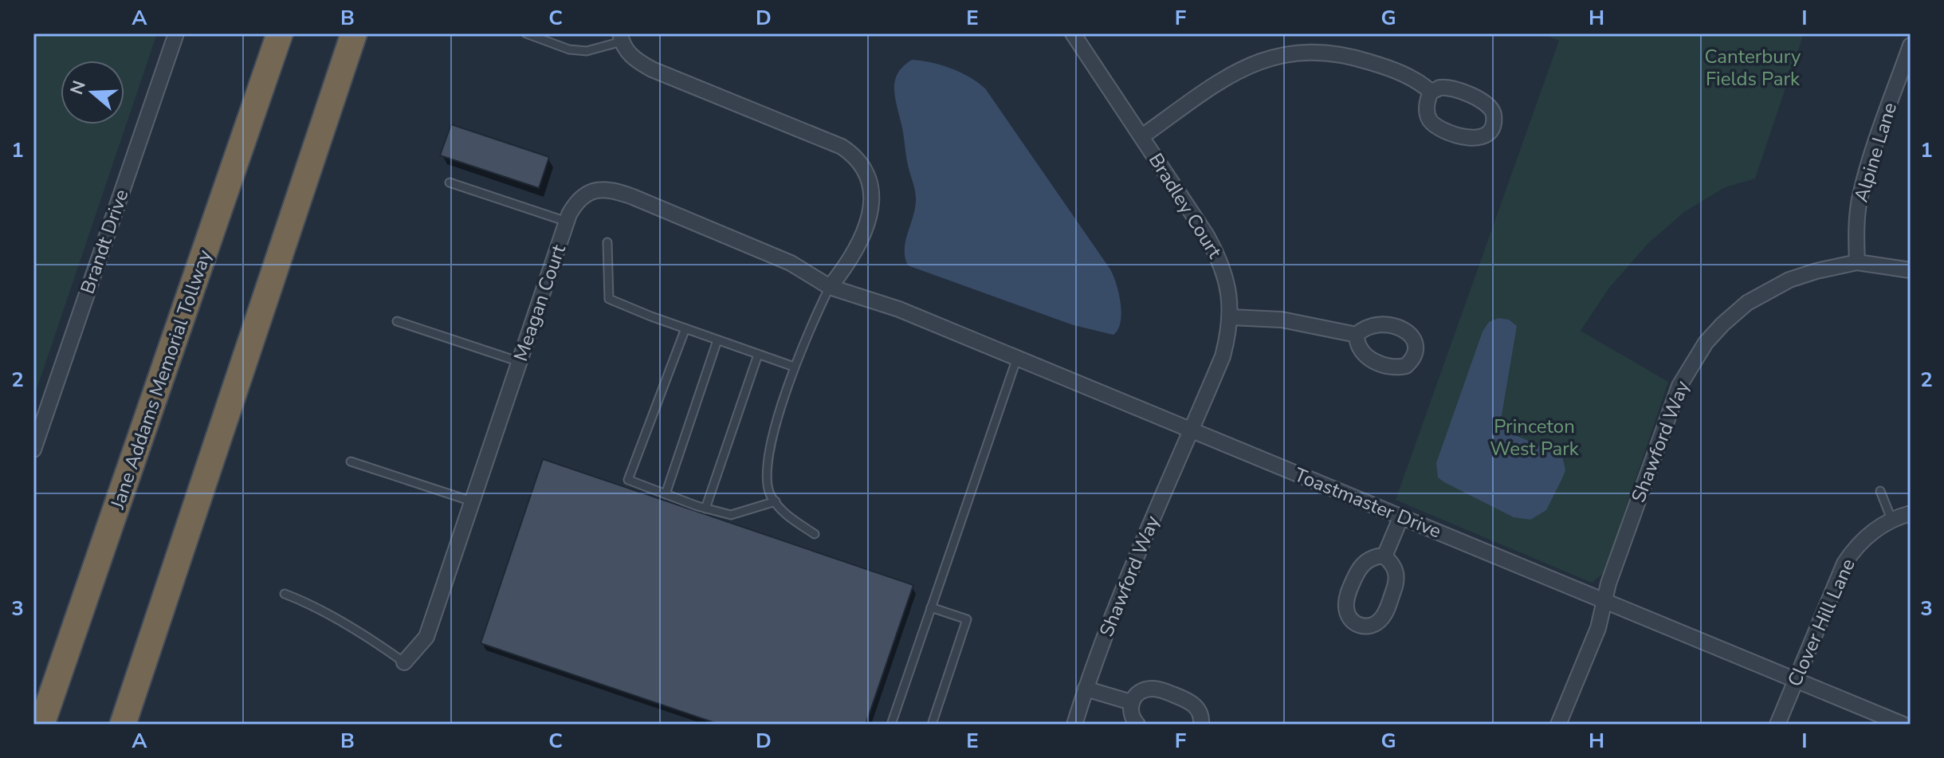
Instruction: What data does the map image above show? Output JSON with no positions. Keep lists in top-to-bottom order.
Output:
{
  "streets": {
    "highway": ["Jane Addams Memorial Tollway"],
    "street": [
      "Alpine Lane",
      "Bradley Court",
      "Brandt Drive",
      "Meagan Court",
      "Shawford Way",
      "Toastmaster Drive",
      "Clover Hill Lane"
    ]
  },
  "crossings": [
    ["Alpine Lane", "Shawford Way"],
    ["Bradley Court", "Shawford Way"],
    ["Bradley Court", "Toastmaster Drive"],
    ["Meagan Court", "Toastmaster Drive"],
    ["Shawford Way", "Toastmaster Drive"],
    ["Toastmaster Drive", "Clover Hill Lane"]
  ],
  "parks": ["Canterbury Fields Park", "Princeton West Park"],
  "north": "left",
  "grid": {
    "columns": [
      "A",
      "B",
      "C",
      "D",
      "E",
      "F",
      "G",
      "H",
      "I"
    ],
    "rows": ["1", "2", "3"]
  }
}
